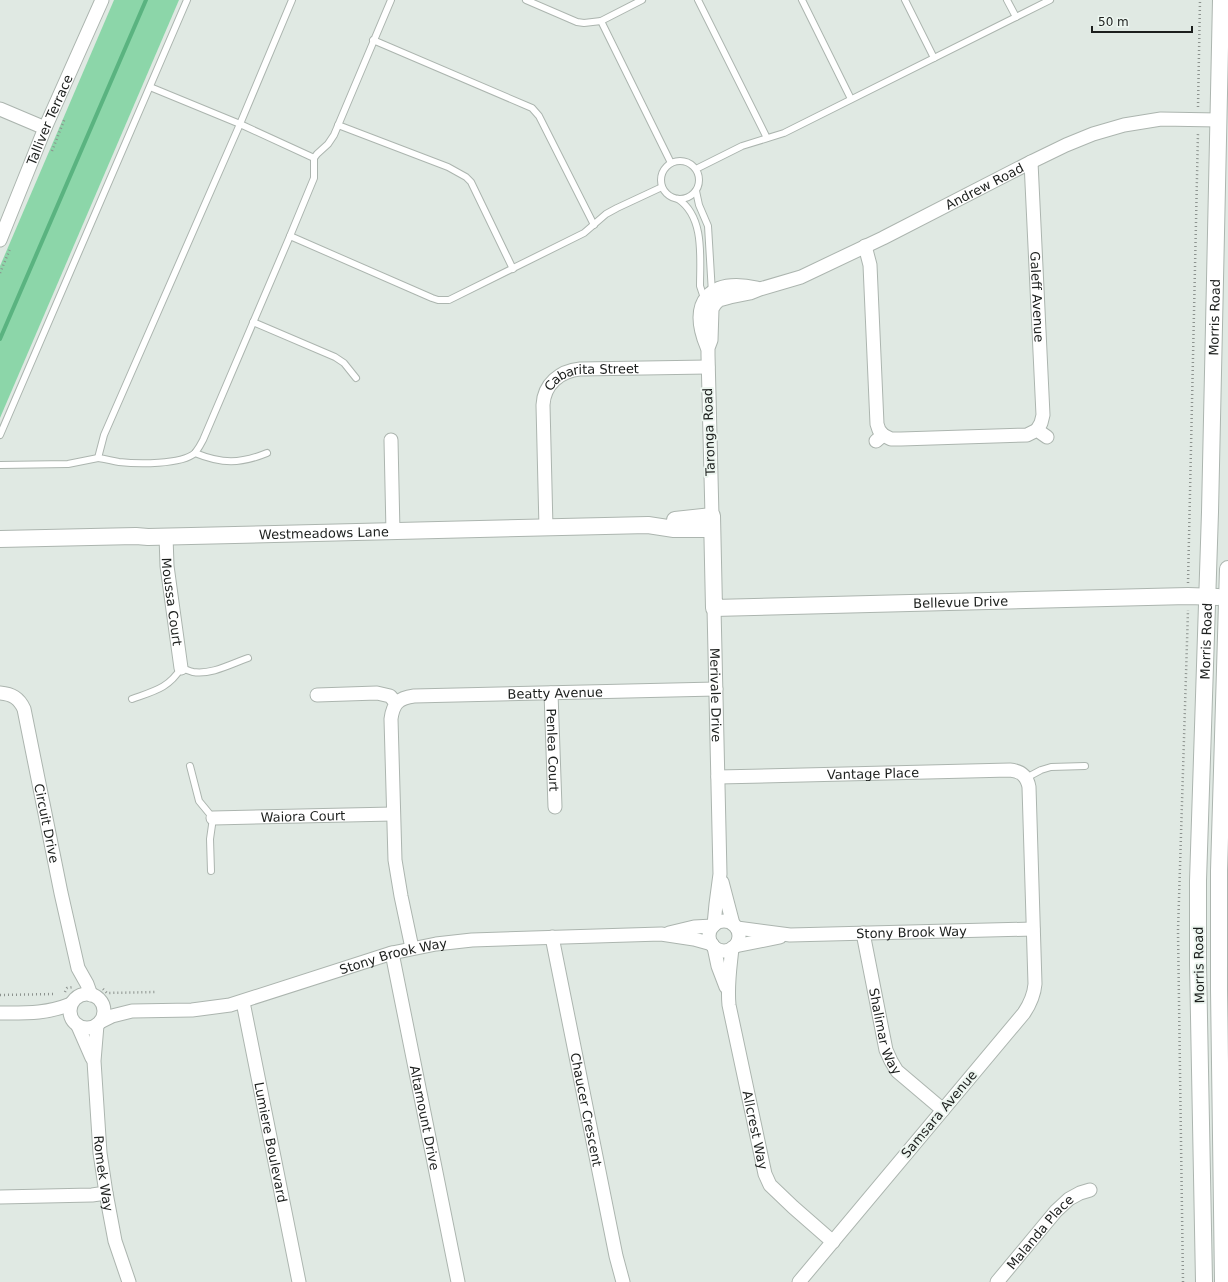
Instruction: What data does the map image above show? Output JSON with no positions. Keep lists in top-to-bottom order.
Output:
{
  "streets": {
    "street": [
      "Talliver Terrace",
      "Andrew Road",
      "Galeff Avenue",
      "Morris Road",
      "Cabarita Street",
      "Taronga Road",
      "Westmeadows Lane",
      "Moussa Court",
      "Bellevue Drive",
      "Beatty Avenue",
      "Merivale Drive",
      "Penlea Court",
      "Vantage Place",
      "Waiora Court",
      "Circuit Drive",
      "Stony Brook Way",
      "Shalimar Way",
      "Chaucer Crescent",
      "Samsara Avenue",
      "Altamount Drive",
      "Allcrest Way",
      "Lumiere Boulevard",
      "Romek Way",
      "Malanda Place"
    ]
  },
  "crossings": [
    ["Andrew Road", "Galeff Avenue"],
    ["Andrew Road", "Morris Road"],
    ["Andrew Road", "Taronga Road"],
    ["Morris Road", "Bellevue Drive"],
    ["Cabarita Street", "Taronga Road"],
    ["Cabarita Street", "Westmeadows Lane"],
    ["Taronga Road", "Westmeadows Lane"],
    ["Taronga Road", "Merivale Drive"],
    ["Westmeadows Lane", "Moussa Court"],
    ["Westmeadows Lane", "Merivale Drive"],
    ["Bellevue Drive", "Merivale Drive"],
    ["Beatty Avenue", "Merivale Drive"],
    ["Beatty Avenue", "Penlea Court"],
    ["Merivale Drive", "Vantage Place"],
    ["Merivale Drive", "Stony Brook Way"],
    ["Merivale Drive", "Allcrest Way"],
    ["Circuit Drive", "Stony Brook Way"],
    ["Circuit Drive", "Romek Way"],
    ["Stony Brook Way", "Shalimar Way"],
    ["Stony Brook Way", "Chaucer Crescent"],
    ["Stony Brook Way", "Samsara Avenue"],
    ["Stony Brook Way", "Altamount Drive"],
    ["Stony Brook Way", "Allcrest Way"],
    ["Stony Brook Way", "Lumiere Boulevard"],
    ["Stony Brook Way", "Romek Way"],
    ["Shalimar Way", "Samsara Avenue"],
    ["Samsara Avenue", "Allcrest Way"]
  ],
  "scale_bar": "50 m"
}
